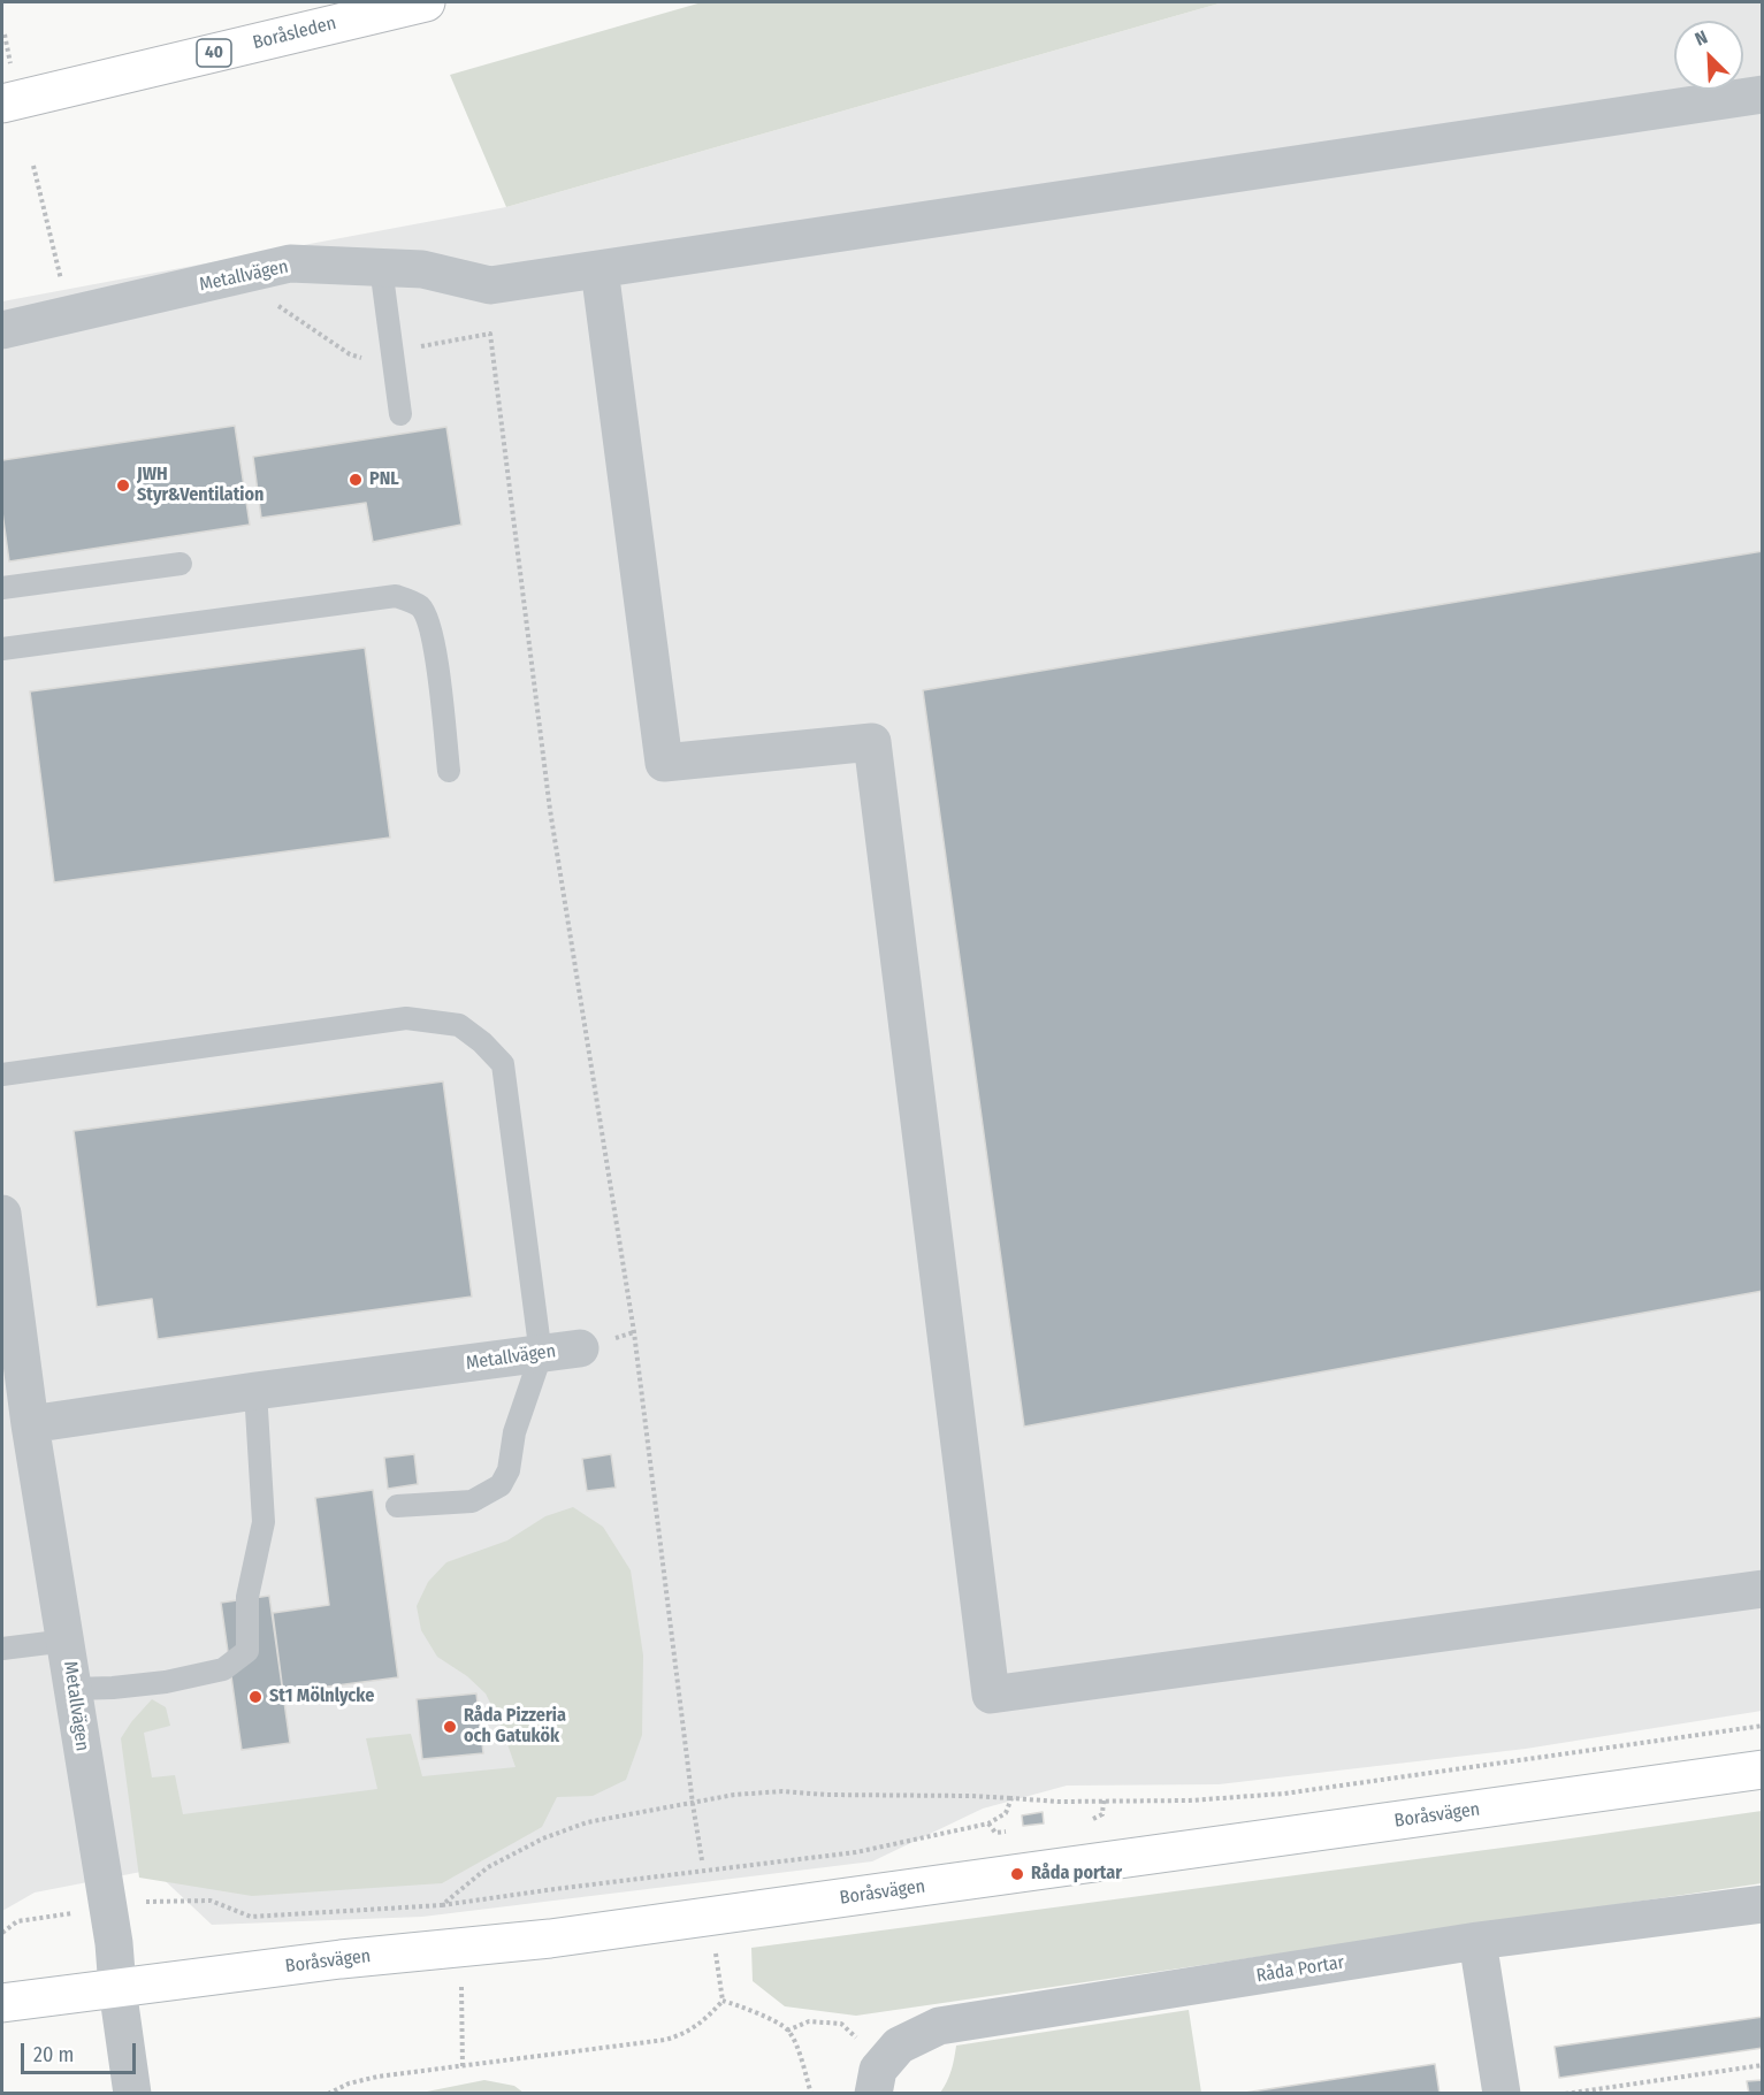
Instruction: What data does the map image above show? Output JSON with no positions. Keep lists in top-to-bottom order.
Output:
{
  "streets": {
    "main road": ["Boråsleden", "40", "Boråsvägen"],
    "street": ["Metallvägen", "Råda Portar"]
  },
  "crossings": [
    ["Metallvägen", "Boråsvägen"]
  ],
  "places": [
    "PNL",
    "JWH Styr&Ventilation",
    "St1 Mölnlycke",
    "Råda Pizzeria och Gatukök",
    "Råda portar"
  ],
  "scale_bar": "20 m",
  "north": "top left"
}
